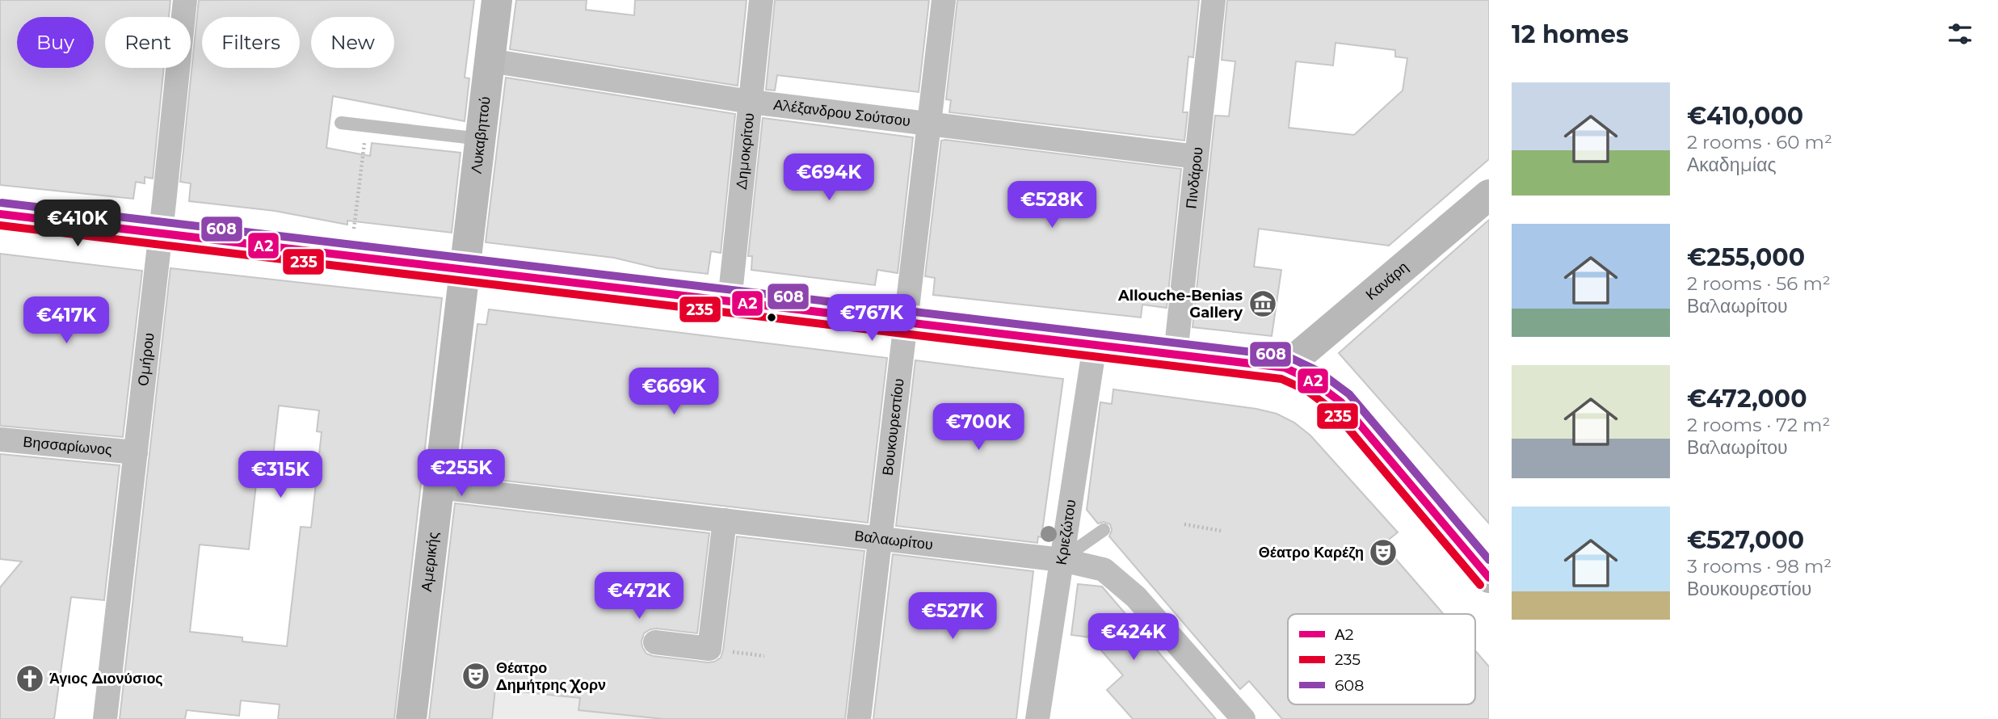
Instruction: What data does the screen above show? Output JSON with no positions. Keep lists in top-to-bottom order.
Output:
{
  "streets": {
    "main road": ["Λυκαβηττού", "Κανάρη", "Αμερικής"],
    "street": [
      "Αλέξανδρου Σούτσου",
      "Δημοκρίτου",
      "Πινδάρου",
      "Ομήρου",
      "Βουκουρεστίου",
      "Βησσαρίωνος",
      "Κριεζώτου",
      "Βαλαωρίτου"
    ]
  },
  "crossings": [
    ["Αλέξανδρου Σούτσου", "Λυκαβηττού"],
    ["Αλέξανδρου Σούτσου", "Δημοκρίτου"],
    ["Αλέξανδρου Σούτσου", "Πινδάρου"],
    ["Αλέξανδρου Σούτσου", "Βουκουρεστίου"],
    ["Λυκαβηττού", "Αμερικής"],
    ["Ομήρου", "Βησσαρίωνος"],
    ["Βουκουρεστίου", "Βαλαωρίτου"],
    ["Κριεζώτου", "Βαλαωρίτου"],
    ["Βαλαωρίτου", "Αμερικής"]
  ],
  "places": {
    "museum": ["Allouche-Benias Gallery"],
    "theatre": ["Θέατρο Καρέζη", "Θέατρο Δημήτρης Χορν"],
    "church": ["Άγιος Διονύσιος"]
  },
  "lines": ["transit line 608", "transit line Α2", "transit line 235"],
  "legend": ["Α2", "235", "608"],
  "page": {
    "heading": "12 homes",
    "chip": [
      "Buy",
      "Rent",
      "Filters",
      "New"
    ],
    "list": [
      {
        "name": "€410,000",
        "note": "2 rooms · 60 m² · Ακαδημίας"
      },
      {
        "name": "€255,000",
        "note": "2 rooms · 56 m² · Βαλαωρίτου"
      },
      {
        "name": "€472,000",
        "note": "2 rooms · 72 m² · Βαλαωρίτου"
      },
      {
        "name": "€527,000",
        "note": "3 rooms · 98 m² · Βουκουρεστίου"
      }
    ],
    "price": [
      "€694K",
      "€528K",
      "€410K",
      "€767K",
      "€417K",
      "€669K",
      "€700K",
      "€255K",
      "€315K",
      "€472K",
      "€527K",
      "€424K"
    ]
  }
}
